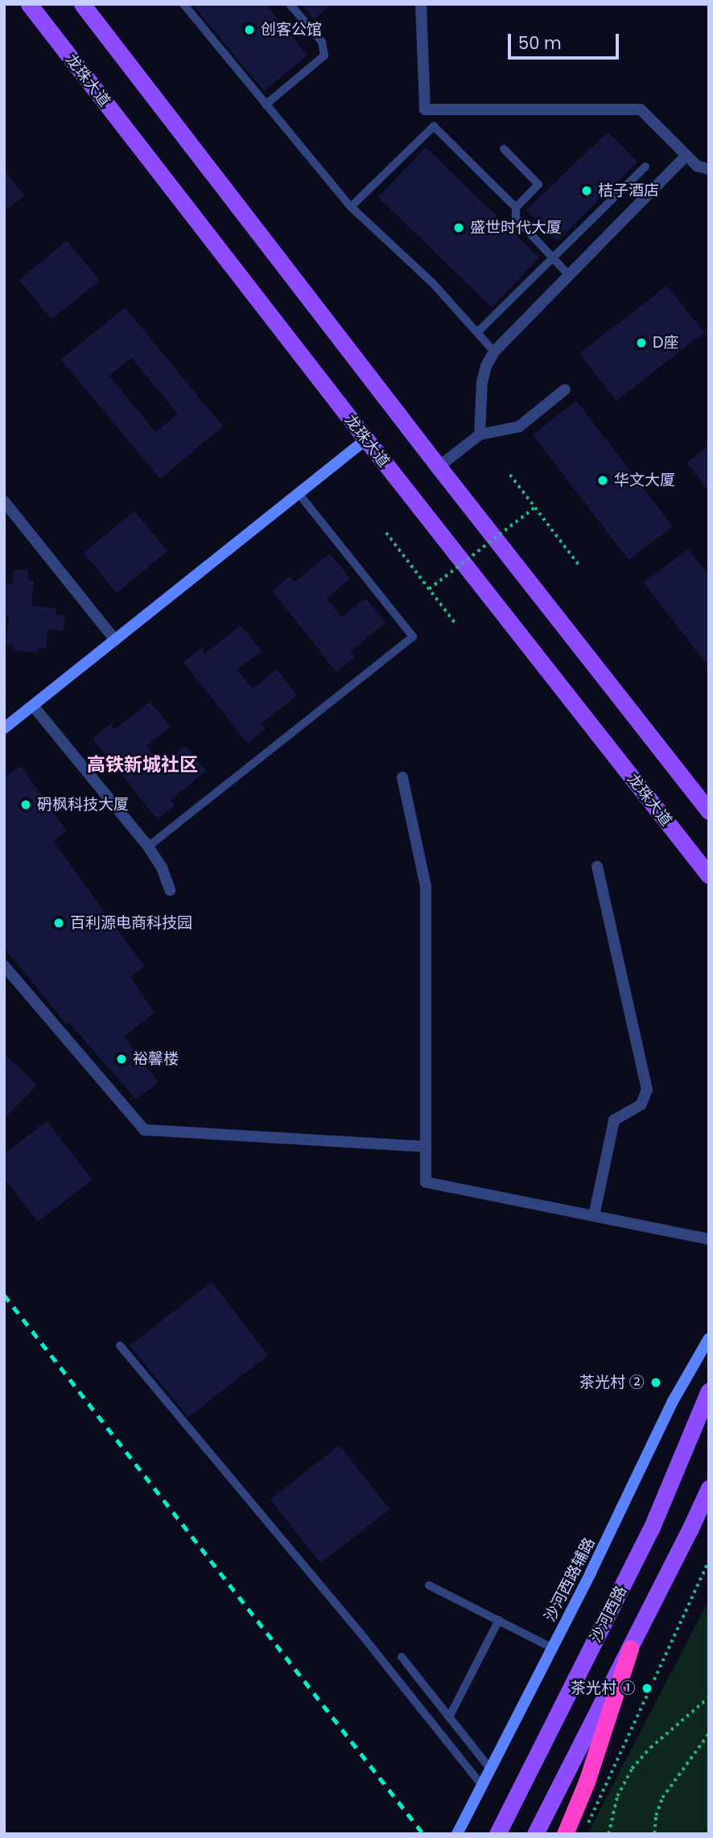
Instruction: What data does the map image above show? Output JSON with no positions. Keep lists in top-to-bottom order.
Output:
{
  "streets": {
    "main road": ["龙珠大道", "沙河西路辅路", "沙河西路"]
  },
  "districts": ["高铁新城社区"],
  "places": [
    "创客公馆",
    "桔子酒店",
    "盛世时代大厦",
    "D座",
    "华文大厦",
    "砃枫科技大厦",
    "百利源电商科技园",
    "裕馨楼",
    "茶光村 ②",
    "茶光村 ①"
  ],
  "scale_bar": "50 m"
}
